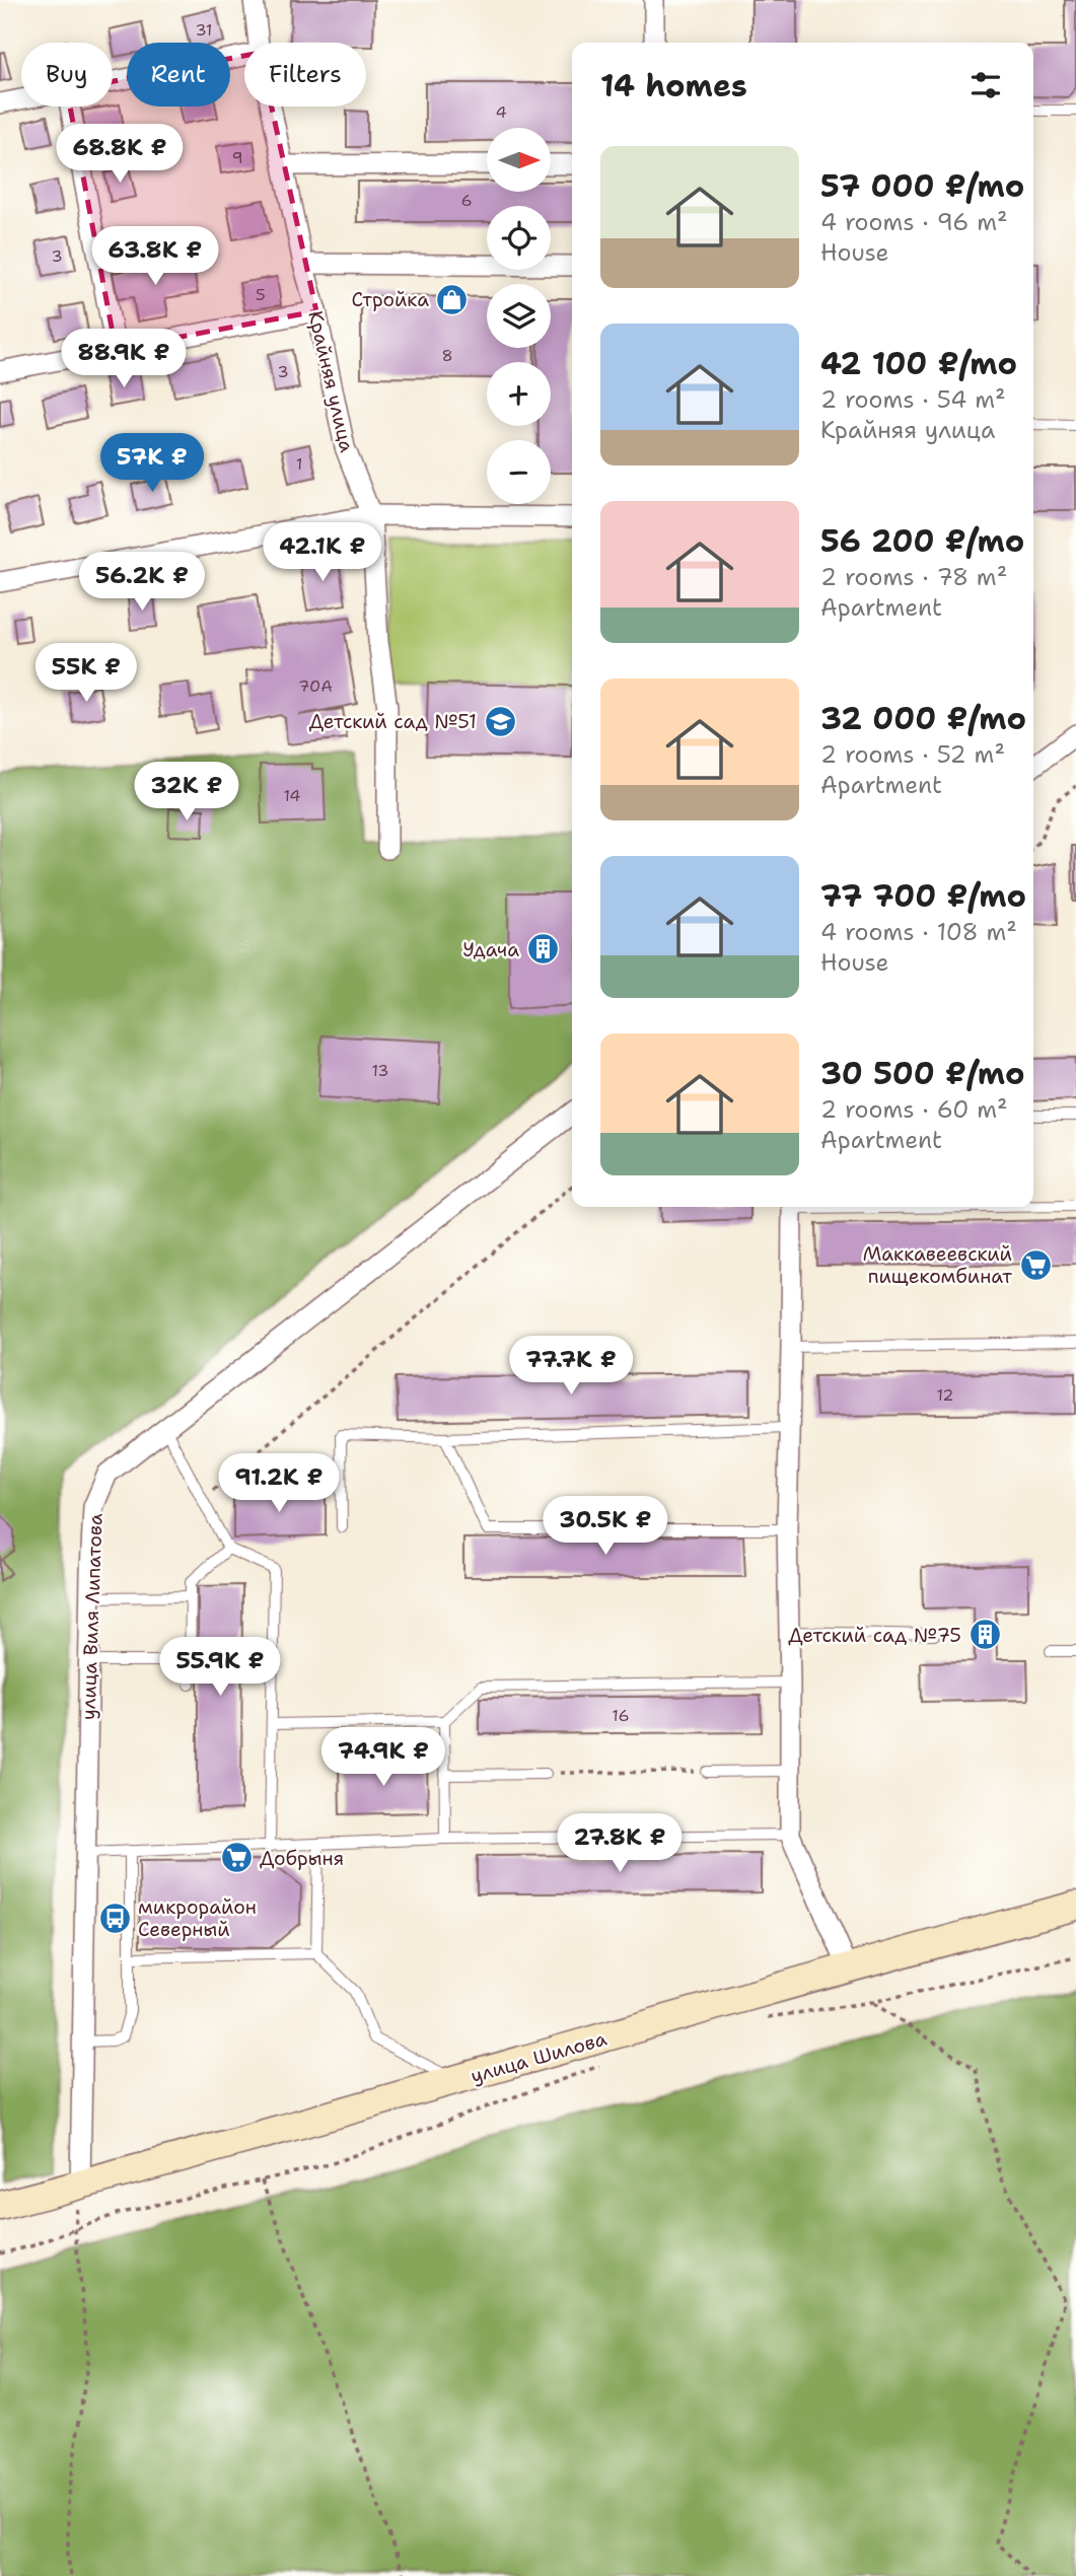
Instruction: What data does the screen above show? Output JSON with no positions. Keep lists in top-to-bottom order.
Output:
{
  "streets": {
    "main road": ["улица Шилова"],
    "street": ["Крайняя улица", "улица Виля Липатова"]
  },
  "crossings": [
    ["улица Виля Липатова", "улица Шилова"]
  ],
  "places": {
    "shop": ["Стройка"],
    "school or university": ["Детский сад №51"],
    "building": ["Удача", "Детский сад №75"],
    "supermarket": ["Маккавеевский пищекомбинат", "Добрыня"],
    "bus stop": ["микрорайон Северный"]
  },
  "house_numbers": [
    "31",
    "4",
    "9",
    "6",
    "3",
    "5",
    "8",
    "3",
    "1",
    "70А",
    "14",
    "13",
    "12",
    "16"
  ],
  "north": "right",
  "page": {
    "chip": ["Buy", "Rent", "Filters"],
    "heading": "14 homes",
    "price": [
      "68.8K ₽",
      "63.8K ₽",
      "88.9K ₽",
      "57K ₽",
      "42.1K ₽",
      "56.2K ₽",
      "55K ₽",
      "32K ₽",
      "77.7K ₽",
      "91.2K ₽",
      "30.5K ₽",
      "55.9K ₽",
      "74.9K ₽",
      "27.8K ₽"
    ],
    "map_buttons": ["+", "−"],
    "list": [
      {
        "name": "57 000 ₽/mo",
        "note": "4 rooms · 96 m² · House"
      },
      {
        "name": "42 100 ₽/mo",
        "note": "2 rooms · 54 m² · Крайняя улица"
      },
      {
        "name": "56 200 ₽/mo",
        "note": "2 rooms · 78 m² · Apartment"
      },
      {
        "name": "32 000 ₽/mo",
        "note": "2 rooms · 52 m² · Apartment"
      },
      {
        "name": "77 700 ₽/mo",
        "note": "4 rooms · 108 m² · House"
      },
      {
        "name": "30 500 ₽/mo",
        "note": "2 rooms · 60 m² · Apartment"
      }
    ]
  }
}
